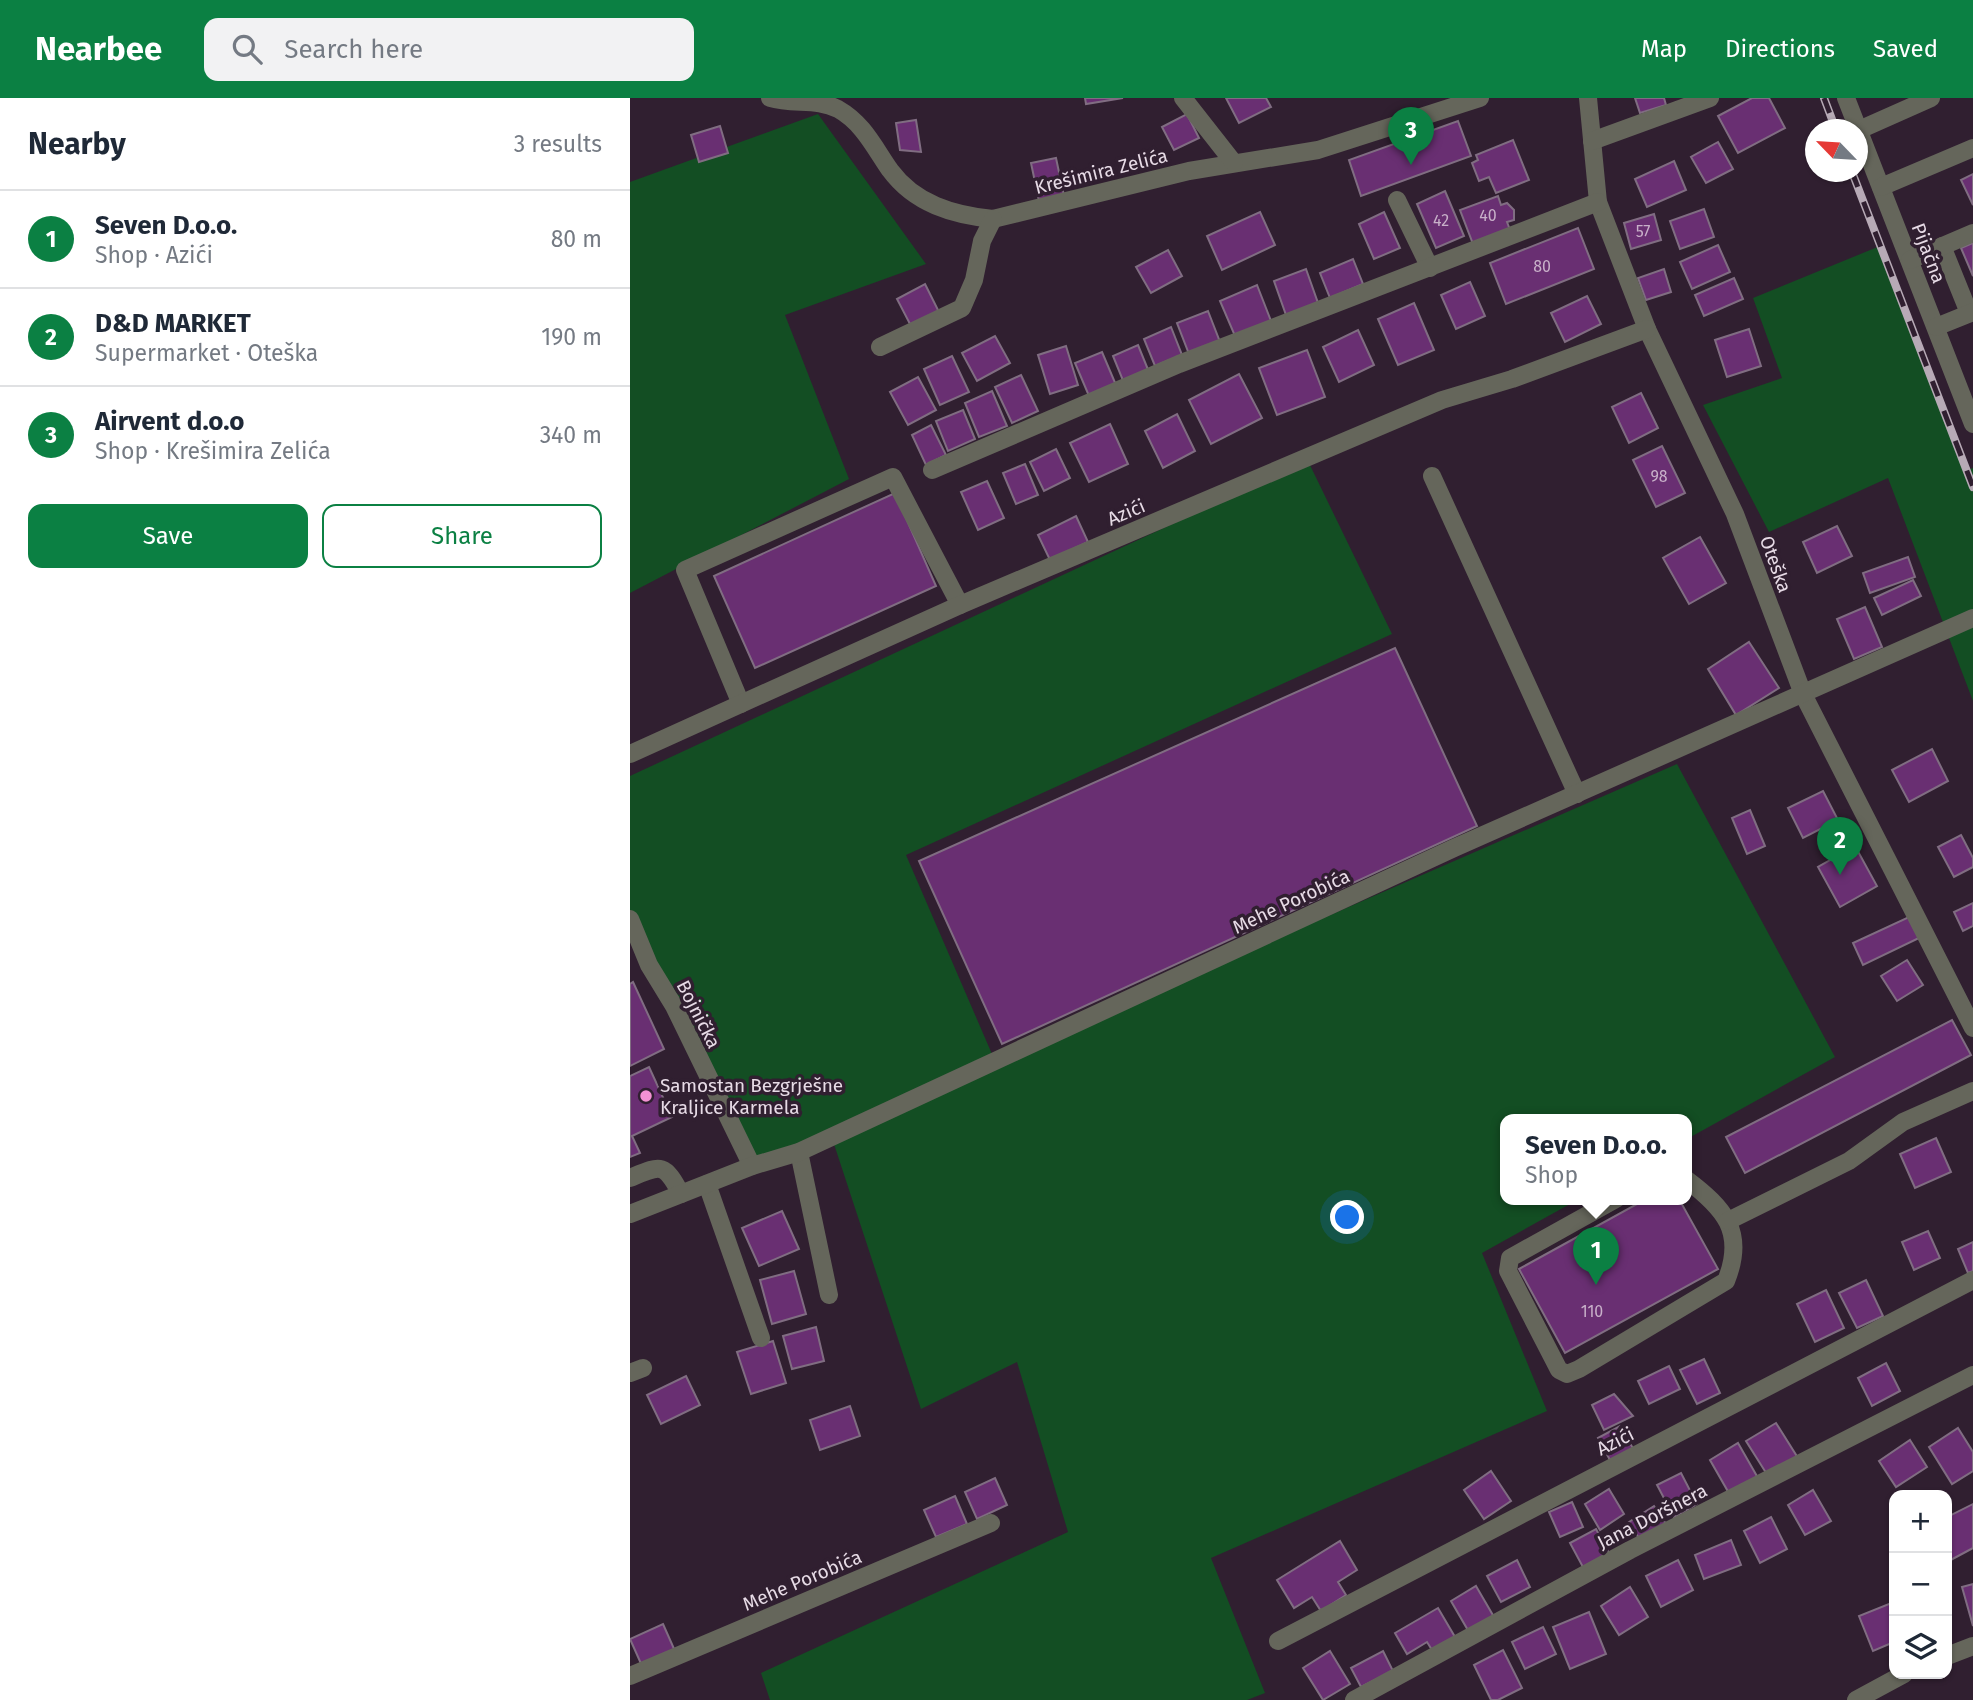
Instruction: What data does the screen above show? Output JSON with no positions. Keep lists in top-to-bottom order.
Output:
{
  "streets": {
    "street": [
      "Krešimira Zelića",
      "Pijačna",
      "Azići",
      "Oteška",
      "Mehe Porobića",
      "Bojnička",
      "Jana Doršnera"
    ]
  },
  "crossings": [
    ["Azići", "Oteška"],
    ["Oteška", "Mehe Porobića"],
    ["Mehe Porobića", "Bojnička"]
  ],
  "places": ["Samostan Bezgrješne Kraljice Karmela"],
  "house_numbers": [
    "40",
    "42",
    "57",
    "80",
    "98",
    "110"
  ],
  "north": "top left",
  "page": {
    "header": "Nearbee",
    "search": "Search here",
    "nav": ["Map", "Directions", "Saved"],
    "heading": ["Nearby", "3 results"],
    "pins": ["3", "2", "1"],
    "list": [
      {
        "mark": "1",
        "name": "Seven D.o.o.",
        "note": "Shop · Azići",
        "value": "80 m"
      },
      {
        "mark": "2",
        "name": "D&D MARKET",
        "note": "Supermarket · Oteška",
        "value": "190 m"
      },
      {
        "mark": "3",
        "name": "Airvent d.o.o",
        "note": "Shop · Krešimira Zelića",
        "value": "340 m"
      }
    ],
    "buttons": ["Save", "Share"],
    "popup": ["Seven D.o.o.", "Shop"],
    "map_buttons": ["+", "−"]
  }
}
